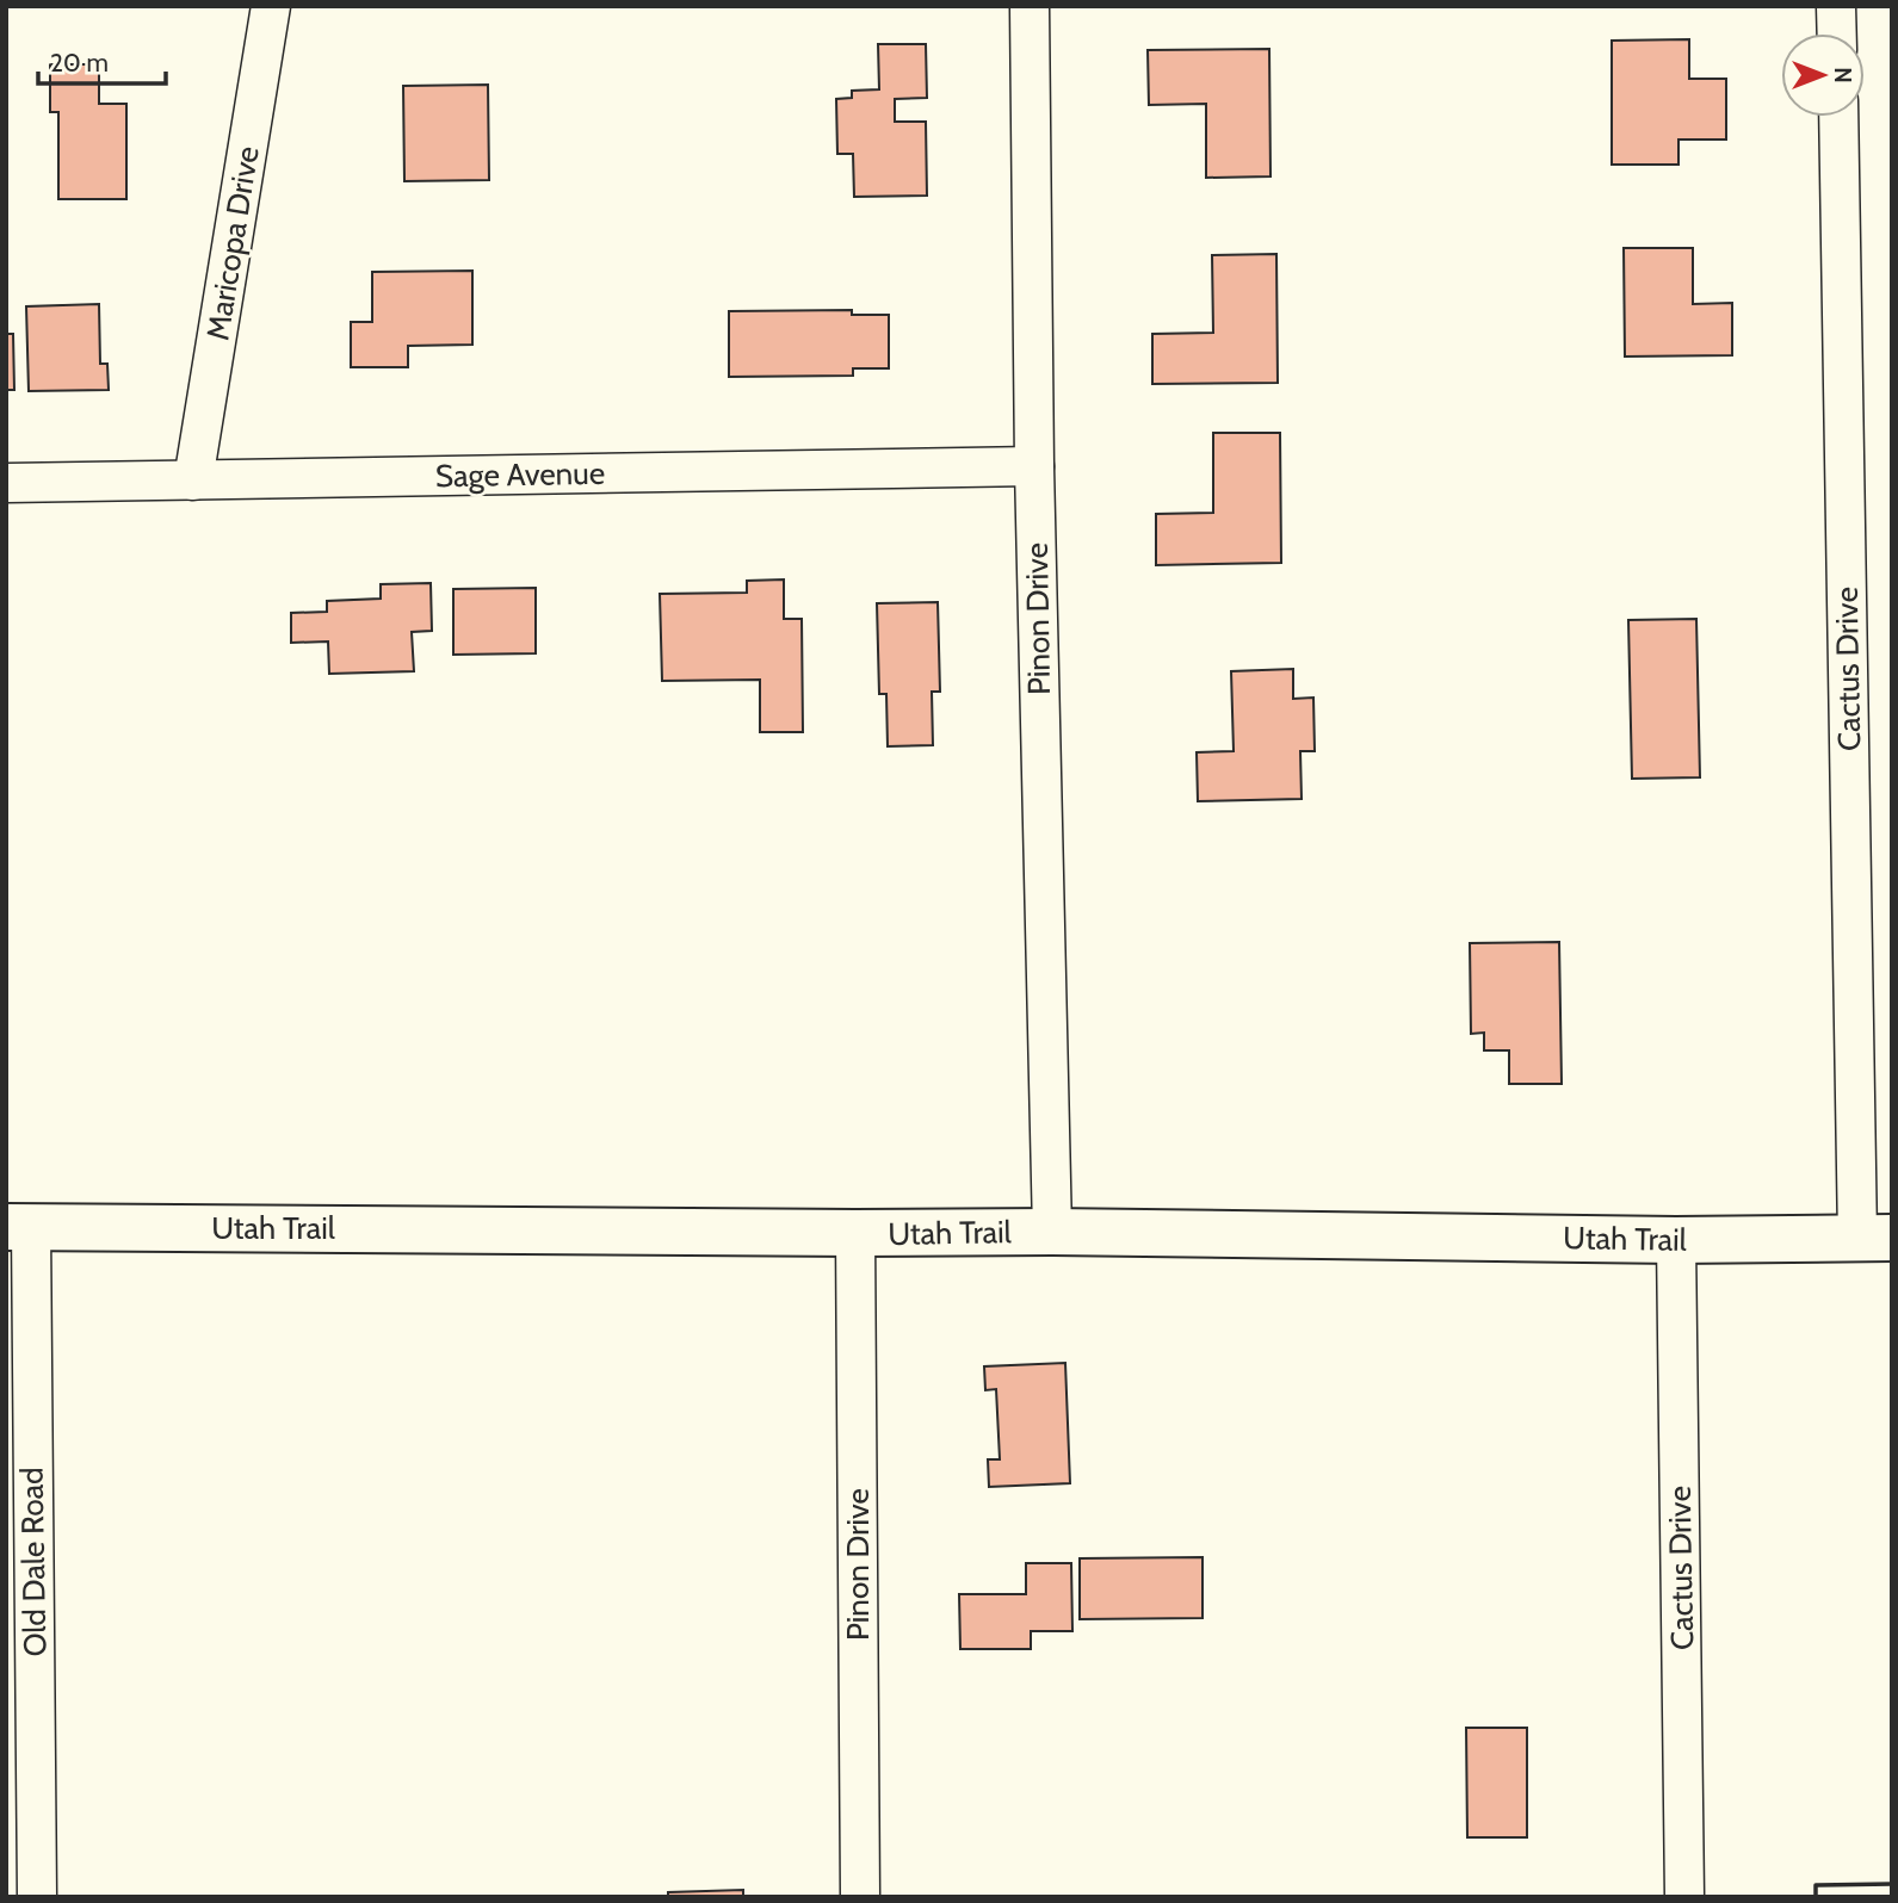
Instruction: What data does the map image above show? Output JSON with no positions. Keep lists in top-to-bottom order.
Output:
{
  "streets": {
    "main road": ["Utah Trail"],
    "street": [
      "Maricopa Drive",
      "Sage Avenue",
      "Pinon Drive",
      "Cactus Drive",
      "Old Dale Road"
    ]
  },
  "crossings": [
    ["Maricopa Drive", "Sage Avenue"],
    ["Sage Avenue", "Pinon Drive"],
    ["Pinon Drive", "Utah Trail"],
    ["Cactus Drive", "Utah Trail"],
    ["Utah Trail", "Old Dale Road"]
  ],
  "scale_bar": "20 m",
  "north": "right"
}
